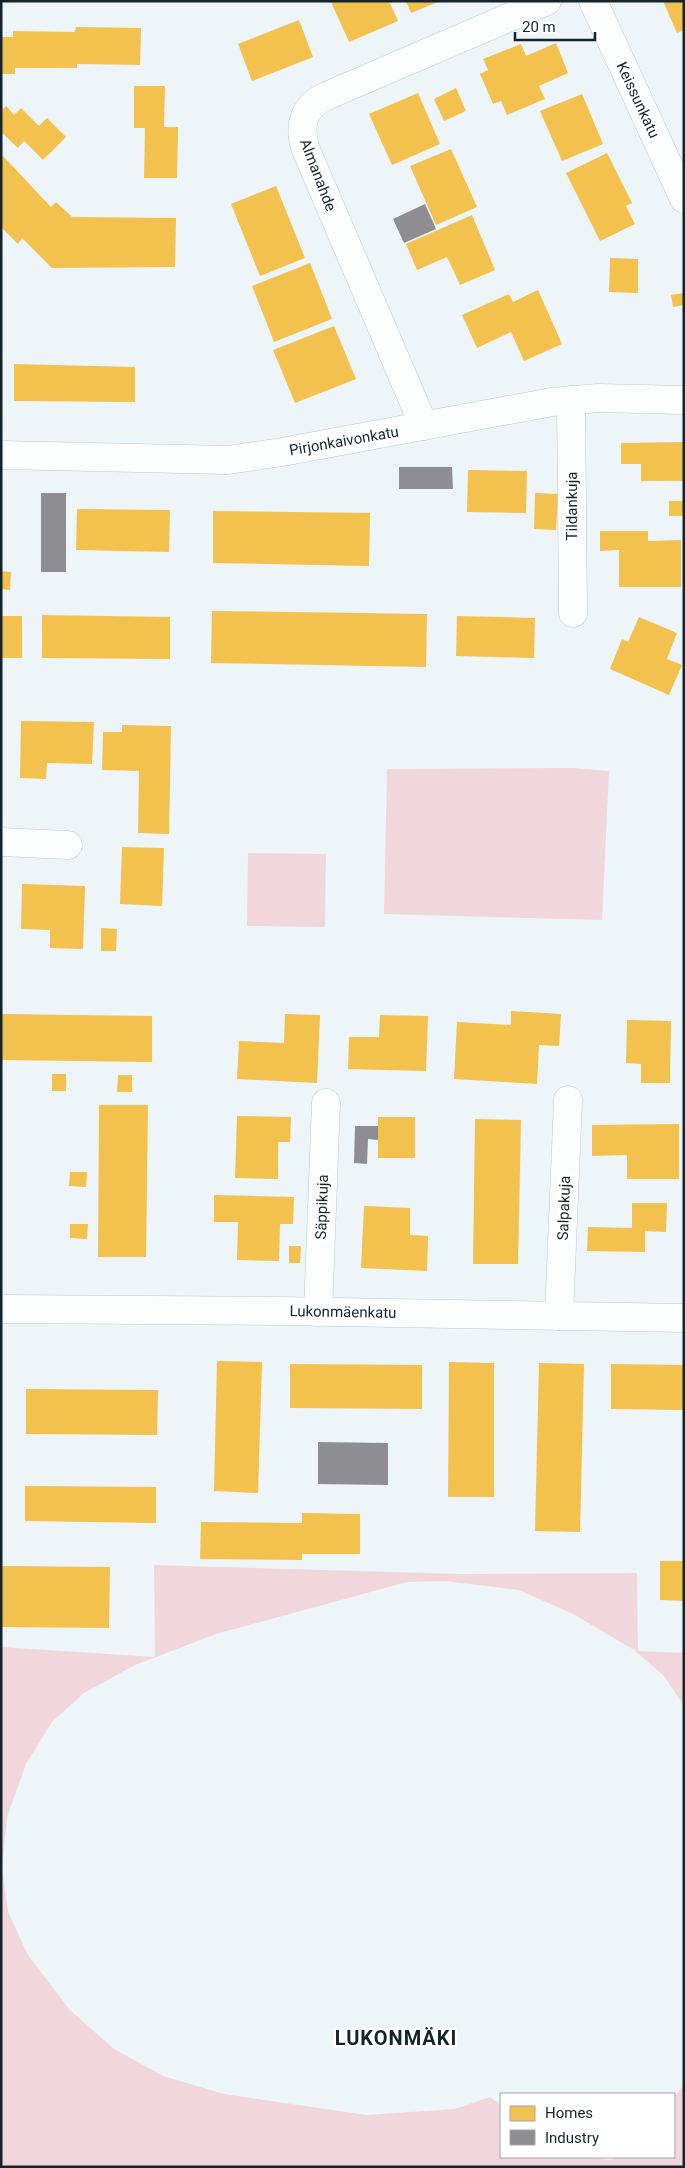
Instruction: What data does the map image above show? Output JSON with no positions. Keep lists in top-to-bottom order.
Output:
{
  "streets": {
    "street": [
      "Keissunkatu",
      "Almanahde",
      "Pirjonkaivonkatu",
      "Tildankuja",
      "Säppikuja",
      "Salpakuja",
      "Lukonmäenkatu"
    ]
  },
  "crossings": [
    ["Almanahde", "Pirjonkaivonkatu"],
    ["Pirjonkaivonkatu", "Tildankuja"],
    ["Säppikuja", "Lukonmäenkatu"],
    ["Salpakuja", "Lukonmäenkatu"]
  ],
  "districts": ["LUKONMÄKI"],
  "legend": ["Homes", "Industry"],
  "scale_bar": "20 m"
}
